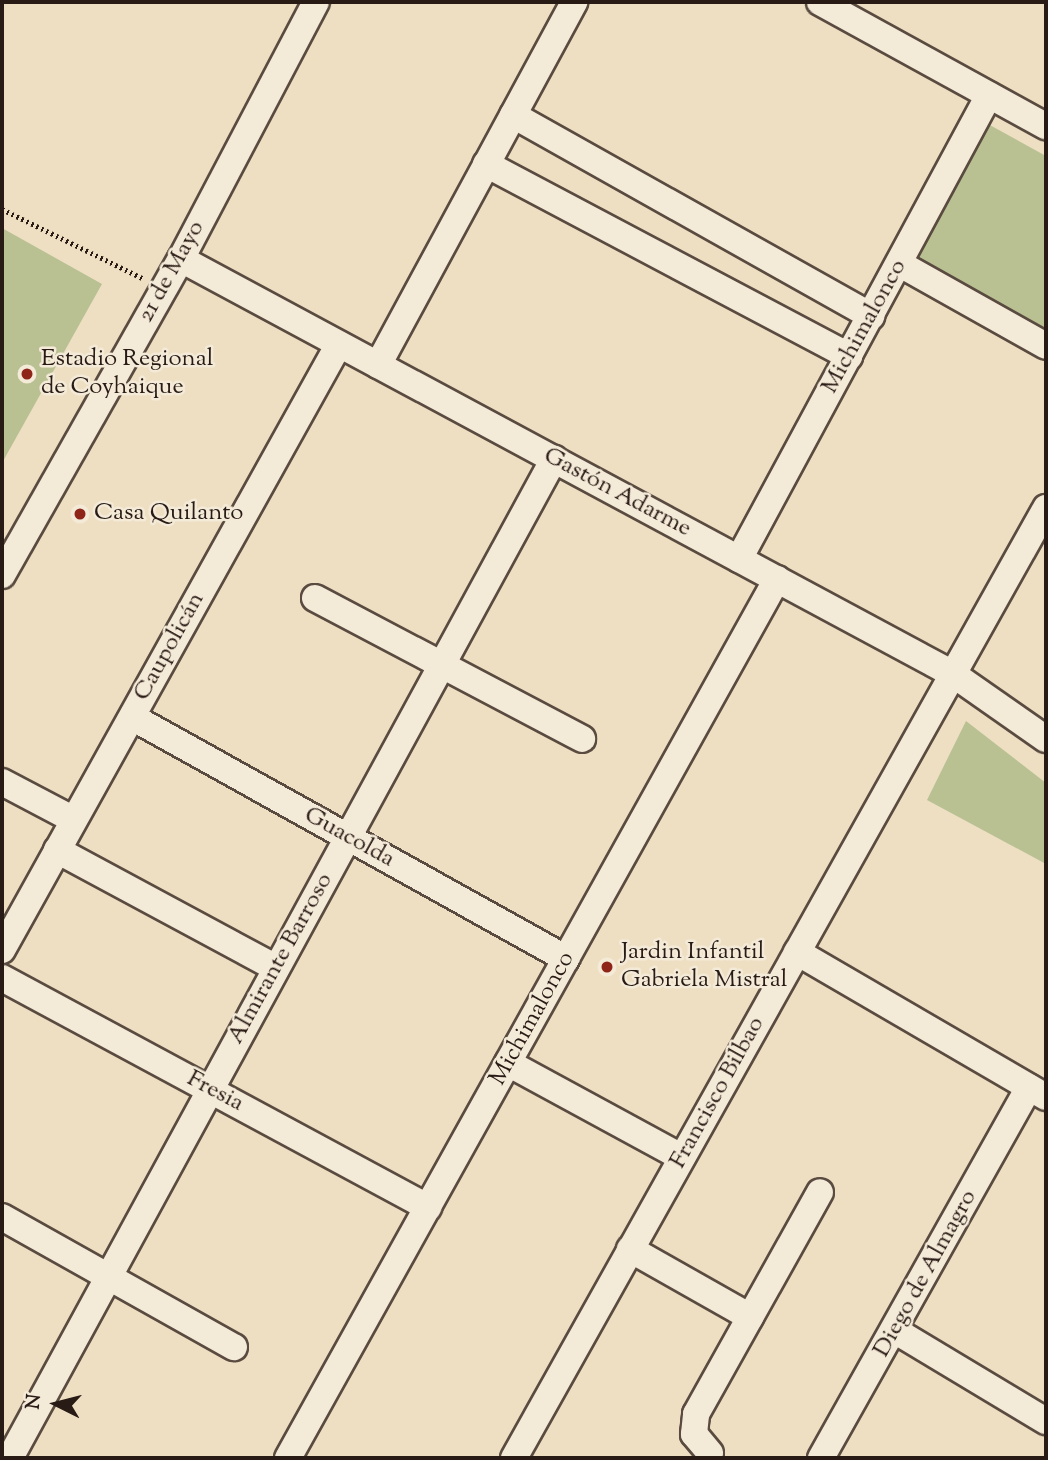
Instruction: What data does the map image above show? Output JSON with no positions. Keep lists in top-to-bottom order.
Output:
{
  "streets": {
    "street": [
      "21 de Mayo",
      "Michimalonco",
      "Gastón Adarme",
      "Caupolicán",
      "Guacolda",
      "Almirante Barroso",
      "Fresia",
      "Francisco Bilbao",
      "Diego de Almagro"
    ]
  },
  "crossings": [
    ["21 de Mayo", "Gastón Adarme"],
    ["Michimalonco", "Gastón Adarme"],
    ["Michimalonco", "Guacolda"],
    ["Michimalonco", "Fresia"],
    ["Gastón Adarme", "Caupolicán"],
    ["Gastón Adarme", "Almirante Barroso"],
    ["Gastón Adarme", "Francisco Bilbao"],
    ["Caupolicán", "Guacolda"],
    ["Guacolda", "Almirante Barroso"],
    ["Almirante Barroso", "Fresia"]
  ],
  "places": ["Estadio Regional de Coyhaique", "Casa Quilanto", "Jardin Infantil Gabriela Mistral"],
  "north": "left"
}
